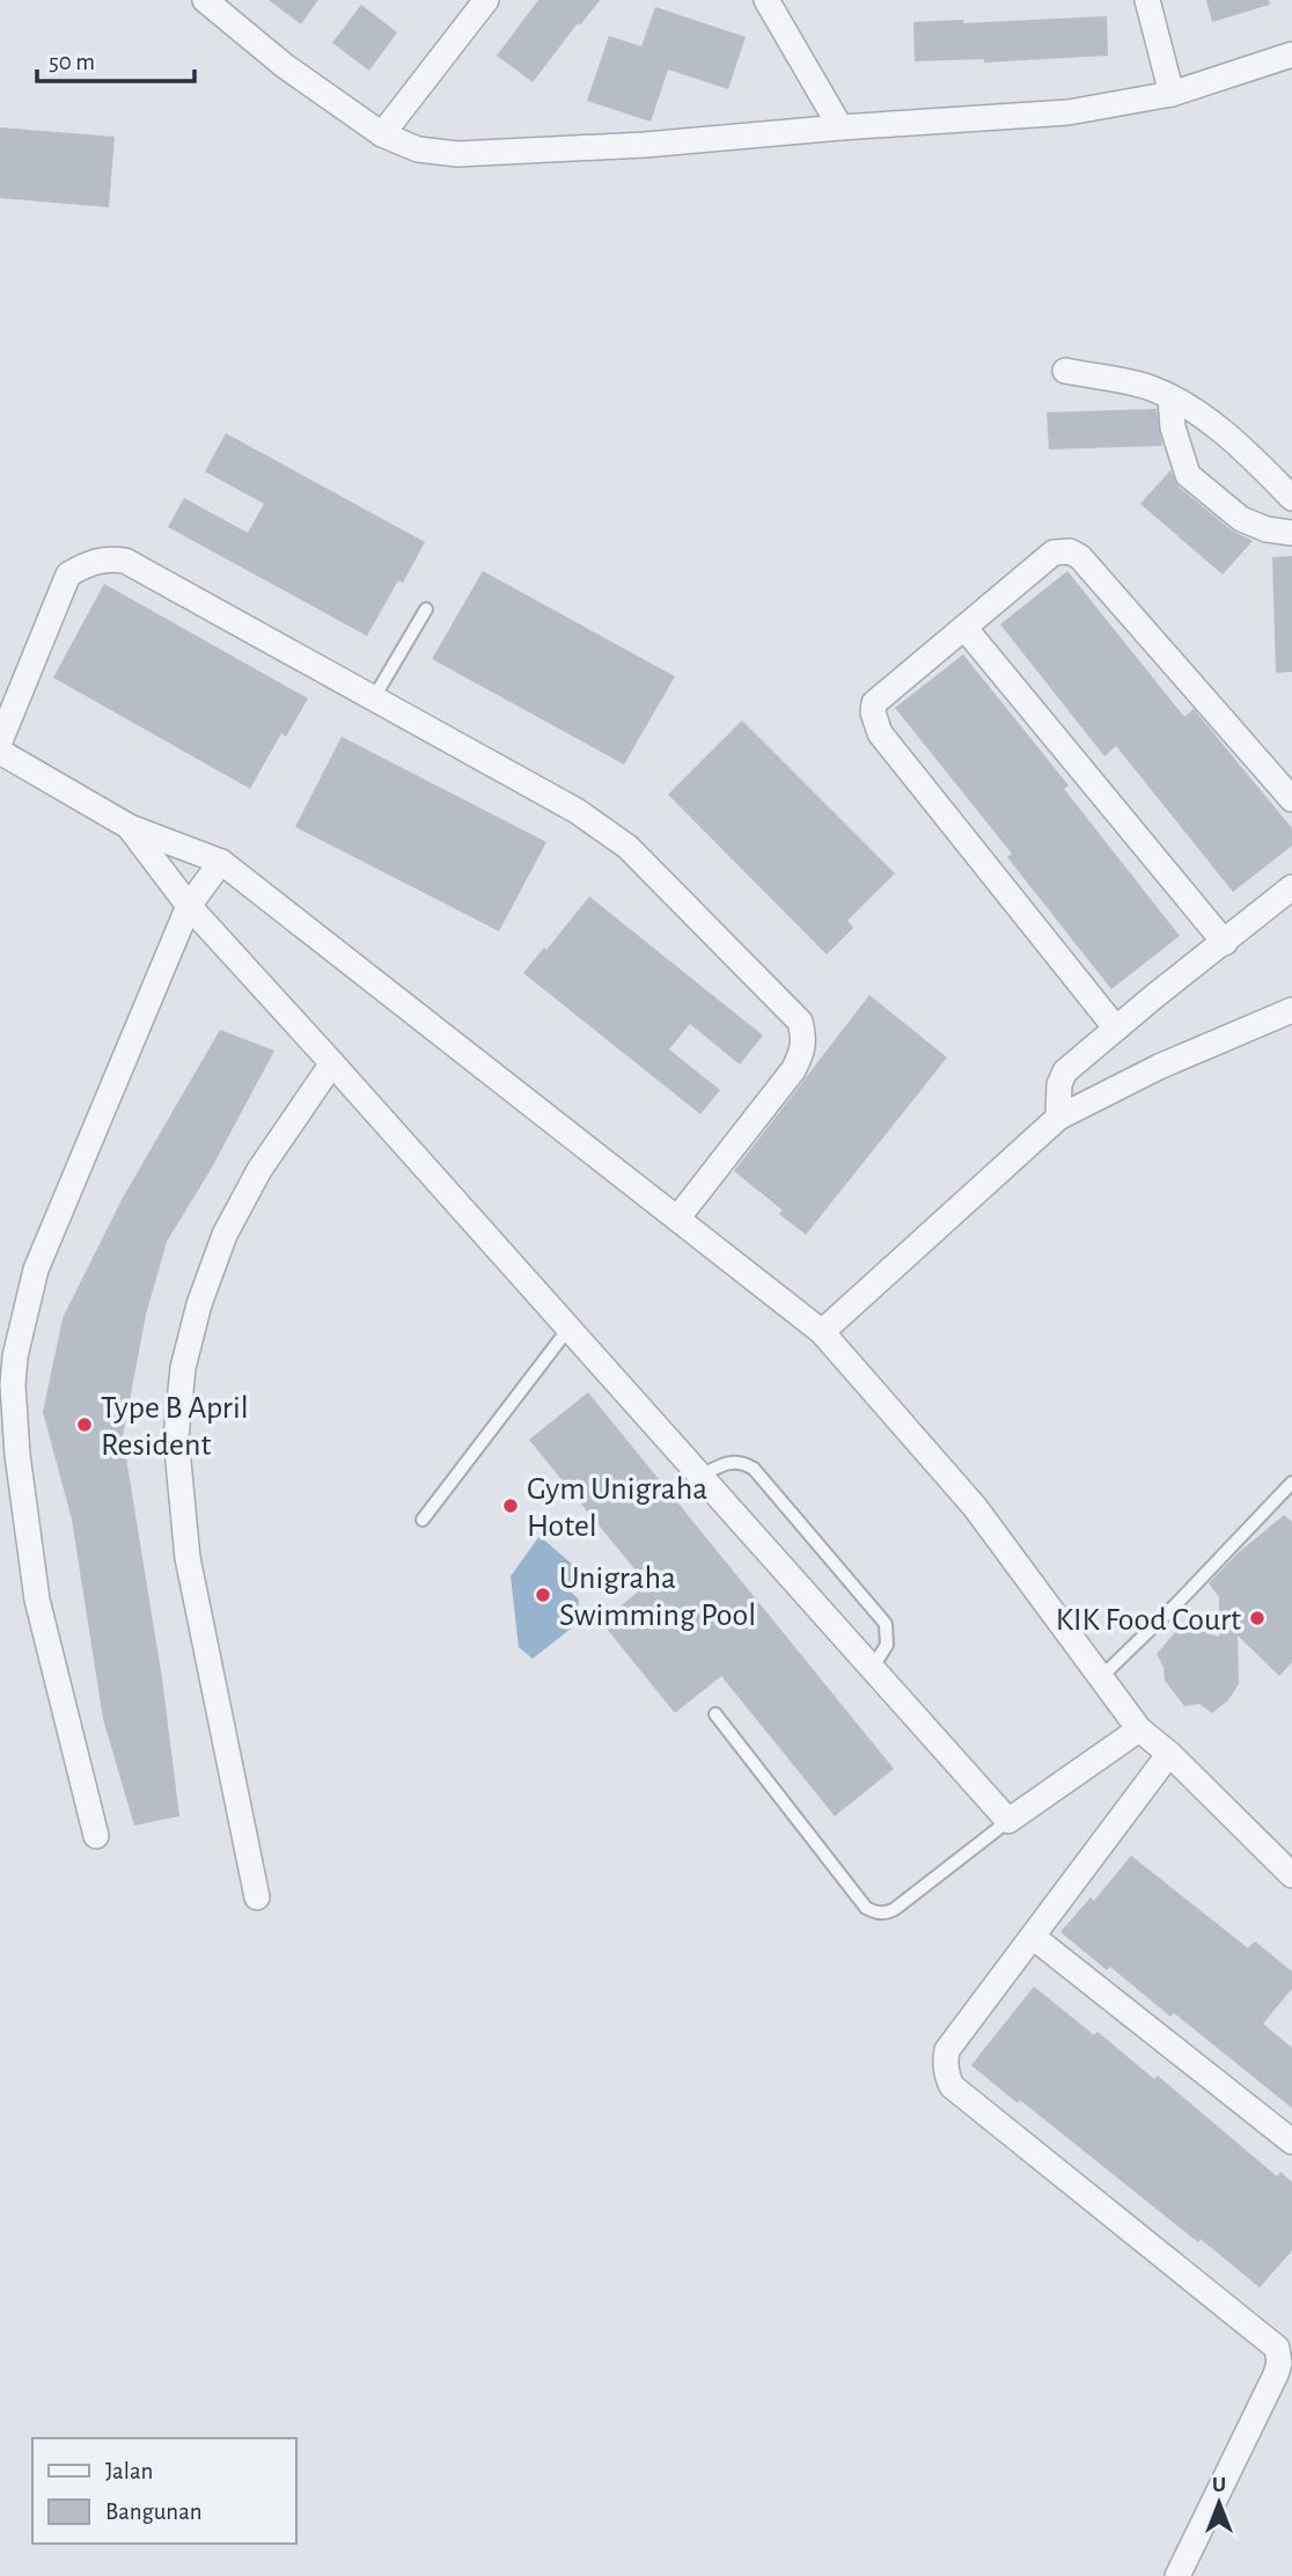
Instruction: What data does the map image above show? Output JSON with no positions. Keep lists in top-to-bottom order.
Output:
{
  "places": [
    "Type B April Resident",
    "Gym Unigraha Hotel",
    "Unigraha Swimming Pool",
    "KIK Food Court"
  ],
  "legend": ["Jalan", "Bangunan"],
  "scale_bar": "50 m",
  "north": "top"
}
